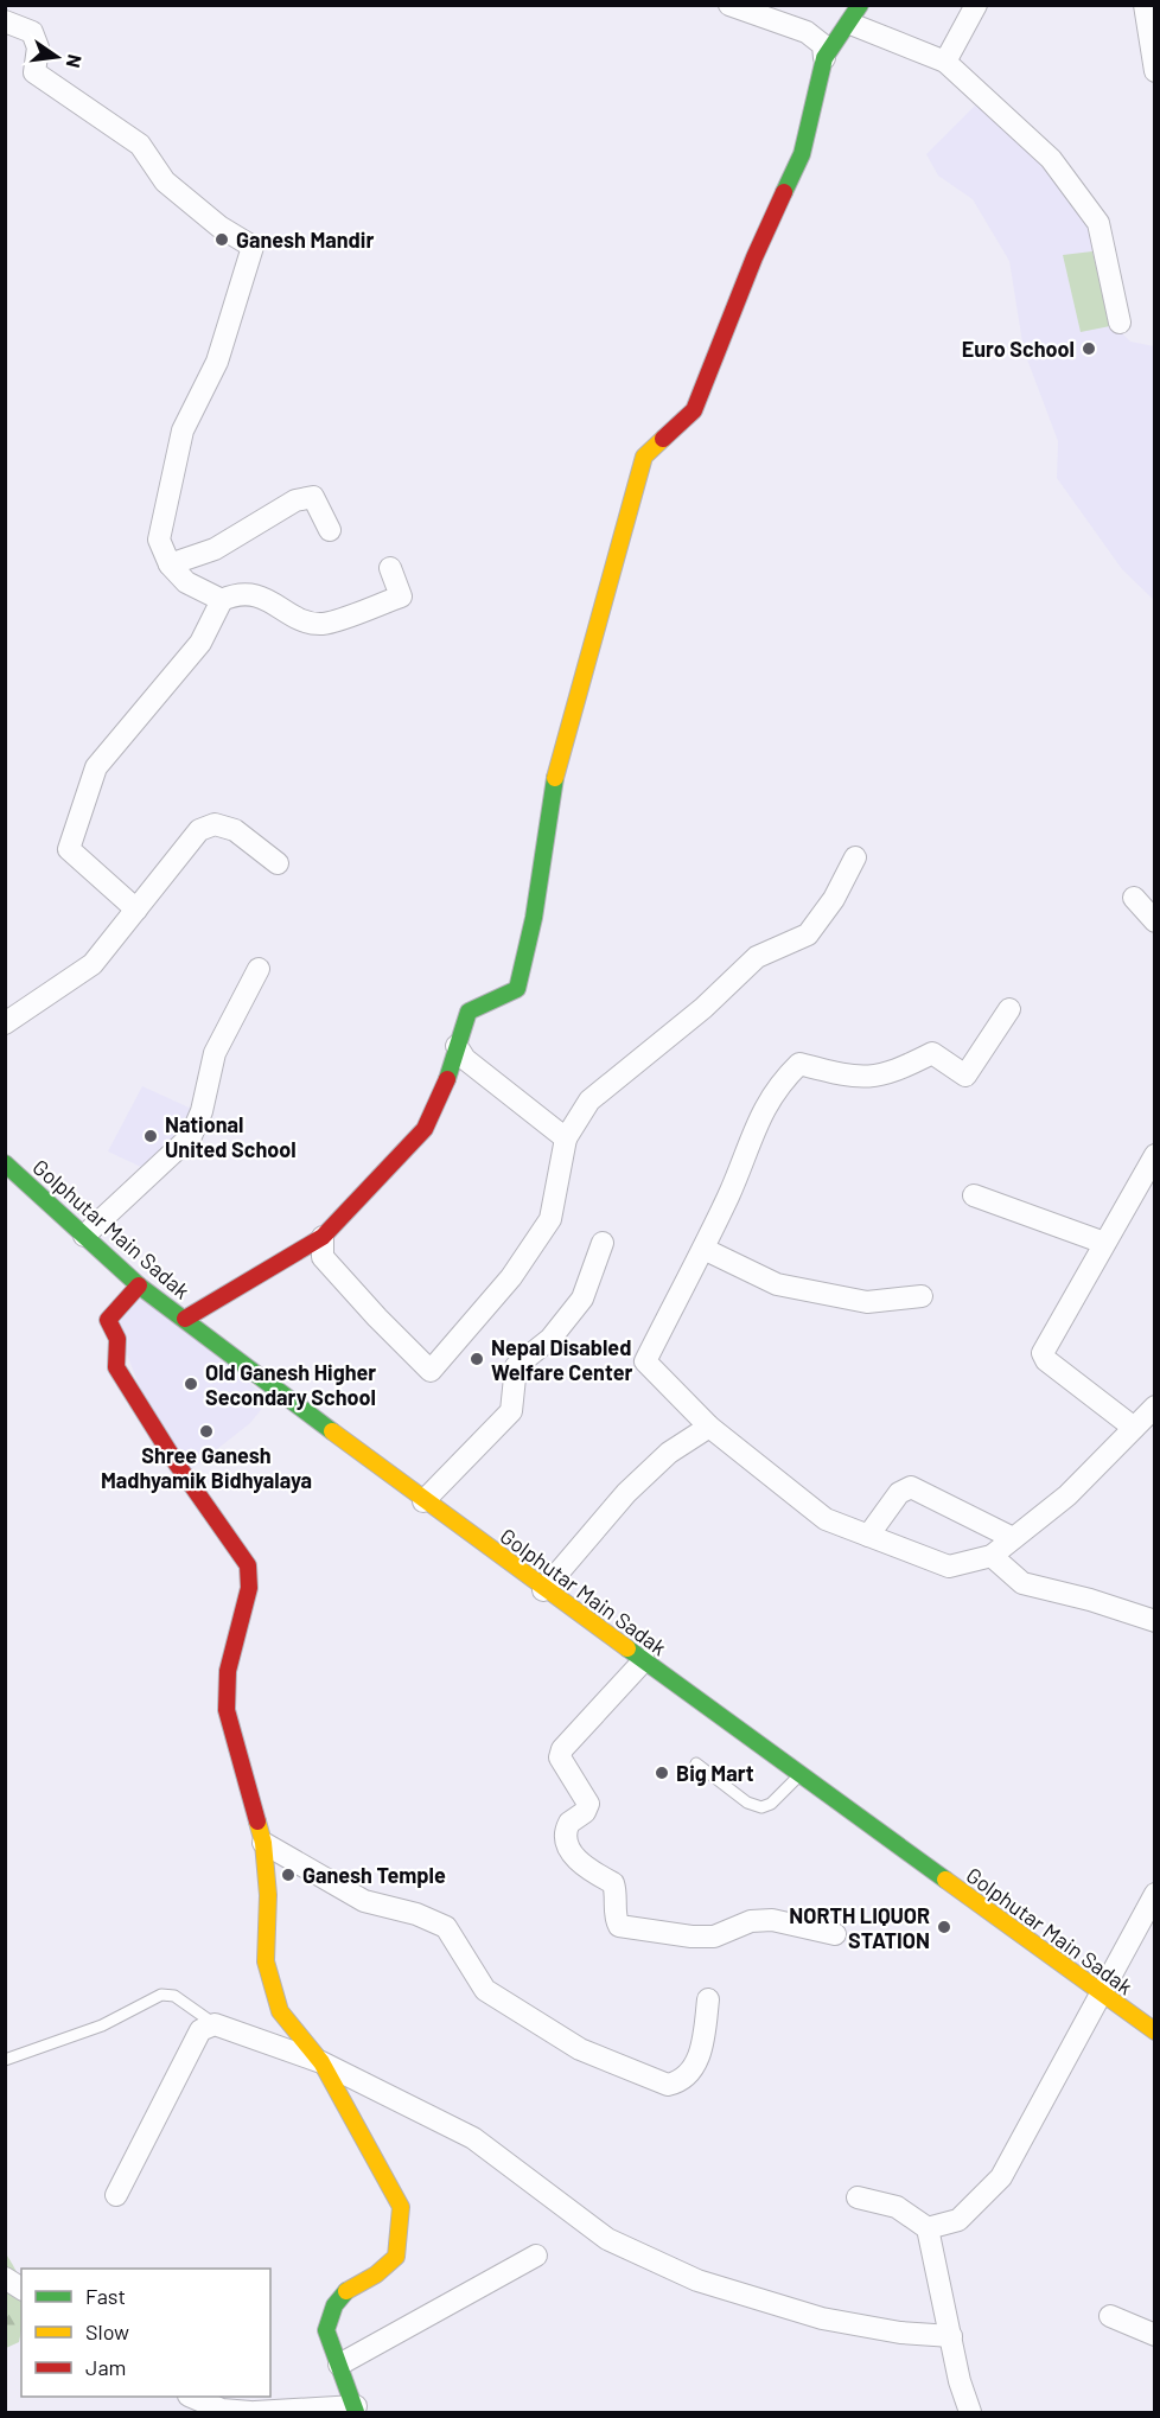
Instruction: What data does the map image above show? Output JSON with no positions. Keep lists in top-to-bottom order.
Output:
{
  "streets": {
    "street": ["Golphutar Main Sadak"]
  },
  "places": [
    "Ganesh Mandir",
    "Euro School",
    "National United School",
    "Nepal Disabled Welfare Center",
    "Old Ganesh Higher Secondary School",
    "Shree Ganesh Madhyamik Bidhyalaya",
    "Big Mart",
    "Ganesh Temple",
    "NORTH LIQUOR STATION"
  ],
  "legend": ["Fast", "Slow", "Jam"],
  "north": "right"
}
